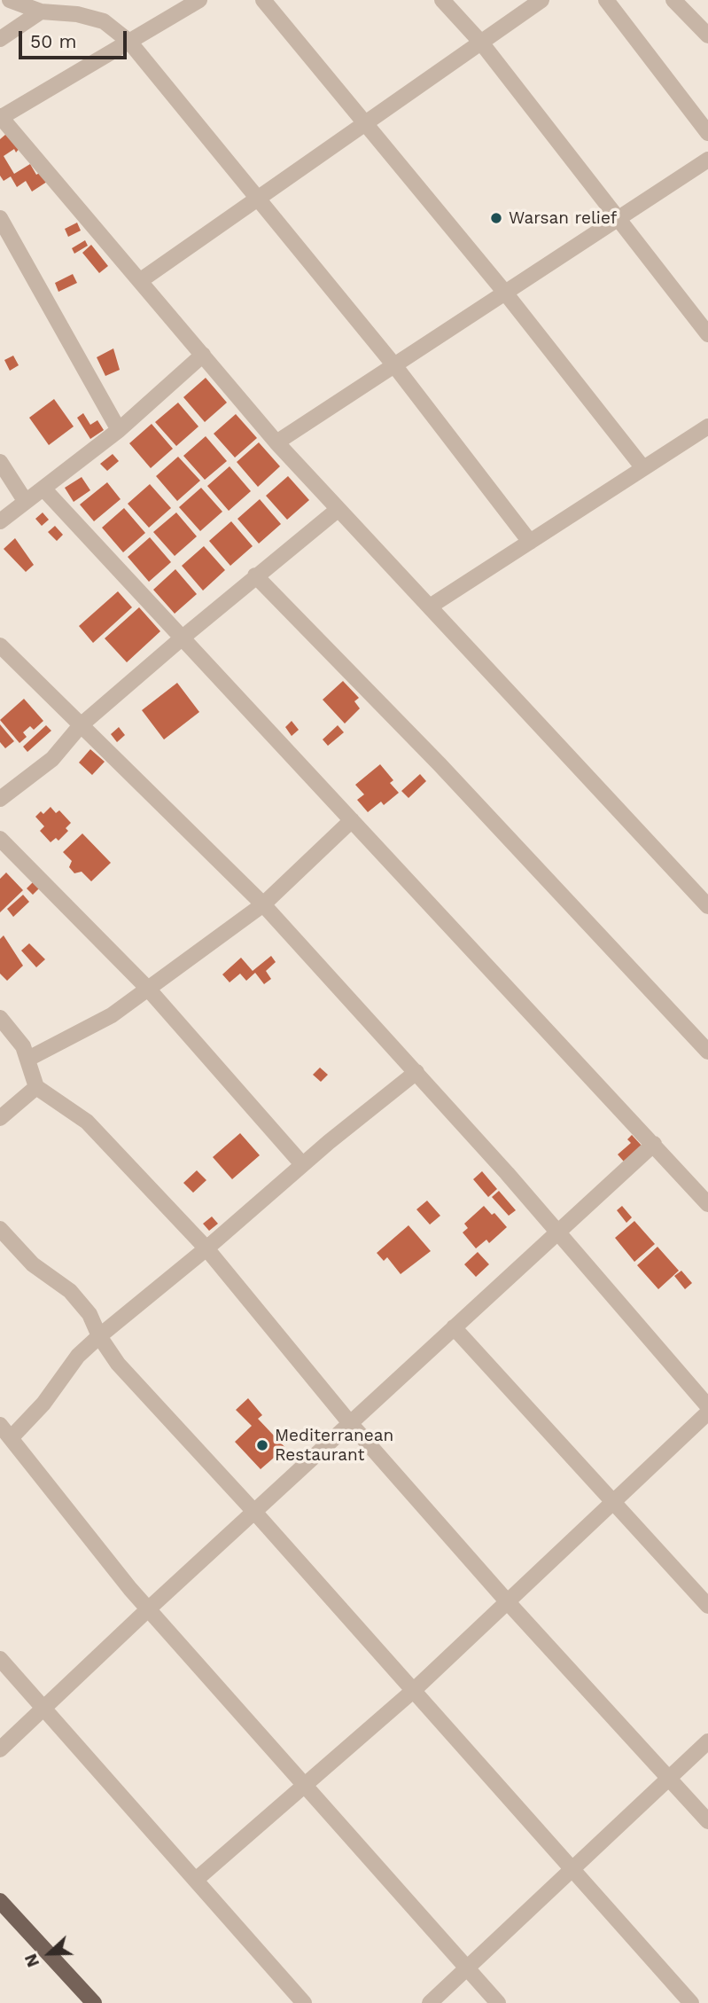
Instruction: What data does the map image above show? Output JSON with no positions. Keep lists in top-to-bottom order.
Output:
{
  "places": ["Warsan relief", "Mediterranean Restaurant"],
  "scale_bar": "50 m",
  "north": "left"
}
